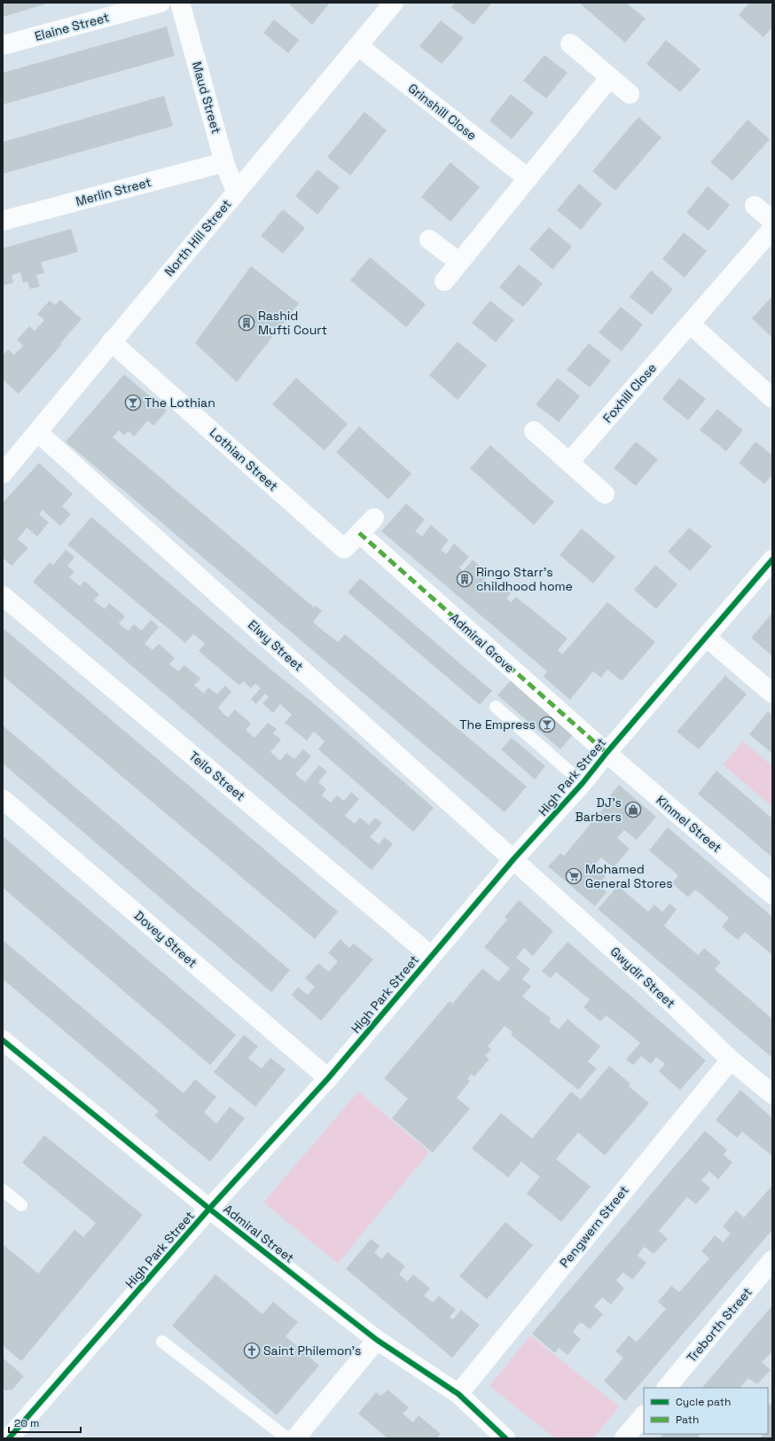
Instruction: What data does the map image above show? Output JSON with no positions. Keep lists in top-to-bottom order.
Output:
{
  "streets": {
    "street": [
      "Elaine Street",
      "Maud Street",
      "Grinshill Close",
      "Merlin Street",
      "North Hill Street",
      "Foxhill Close",
      "Lothian Street",
      "Admiral Grove",
      "Elwy Street",
      "Teilo Street",
      "High Park Street",
      "Kinmel Street",
      "Dovey Street",
      "Gwydir Street",
      "Pengwern Street",
      "Admiral Street",
      "Treborth Street"
    ]
  },
  "crossings": [
    ["Maud Street", "Merlin Street"],
    ["Maud Street", "North Hill Street"],
    ["Grinshill Close", "North Hill Street"],
    ["North Hill Street", "Lothian Street"],
    ["North Hill Street", "Elwy Street"],
    ["Lothian Street", "Admiral Grove"],
    ["Admiral Grove", "High Park Street"],
    ["Admiral Grove", "Kinmel Street"],
    ["Elwy Street", "High Park Street"],
    ["Elwy Street", "Gwydir Street"],
    ["Teilo Street", "High Park Street"],
    ["High Park Street", "Kinmel Street"],
    ["High Park Street", "Dovey Street"],
    ["High Park Street", "Gwydir Street"],
    ["High Park Street", "Admiral Street"],
    ["Gwydir Street", "Pengwern Street"],
    ["Pengwern Street", "Admiral Street"]
  ],
  "places": {
    "building": ["Rashid Mufti Court", "Ringo Starr's childhood home"],
    "bar": ["The Lothian", "The Empress"],
    "shop": ["DJ's Barbers"],
    "supermarket": ["Mohamed General Stores"],
    "church": ["Saint Philemon's"]
  },
  "legend": ["Cycle path", "Path"],
  "scale_bar": "20 m"
}
